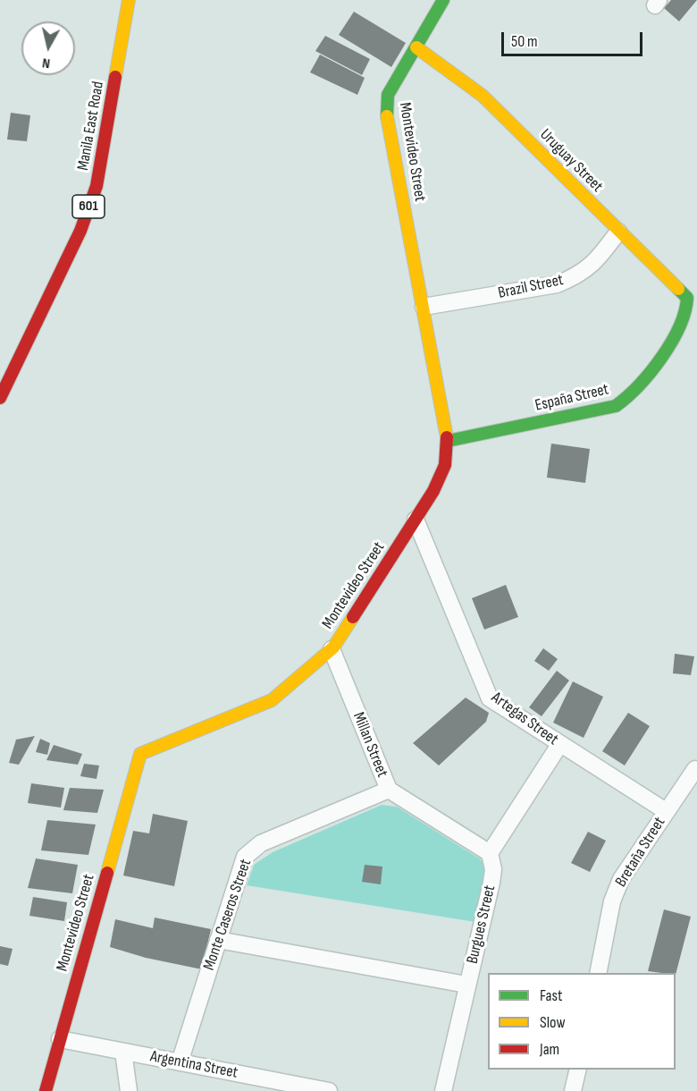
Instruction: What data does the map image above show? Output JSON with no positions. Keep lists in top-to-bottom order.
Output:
{
  "streets": {
    "street": [
      "Manila East Road",
      "Montevideo Street",
      "Uruguay Street",
      "601",
      "Brazil Street",
      "España Street",
      "Artegas Street",
      "Millan Street",
      "Bretaña Street",
      "Monte Caseros Street",
      "Burgues Street",
      "Argentina Street"
    ]
  },
  "crossings": [
    ["Montevideo Street", "Uruguay Street"],
    ["Montevideo Street", "Brazil Street"],
    ["Montevideo Street", "España Street"],
    ["Montevideo Street", "Artegas Street"],
    ["Montevideo Street", "Millan Street"],
    ["Montevideo Street", "Argentina Street"],
    ["Uruguay Street", "Brazil Street"],
    ["Uruguay Street", "España Street"],
    ["Artegas Street", "Bretaña Street"],
    ["Millan Street", "Monte Caseros Street"],
    ["Millan Street", "Burgues Street"],
    ["Monte Caseros Street", "Argentina Street"]
  ],
  "legend": ["Fast", "Slow", "Jam"],
  "scale_bar": "50 m",
  "north": "bottom"
}
